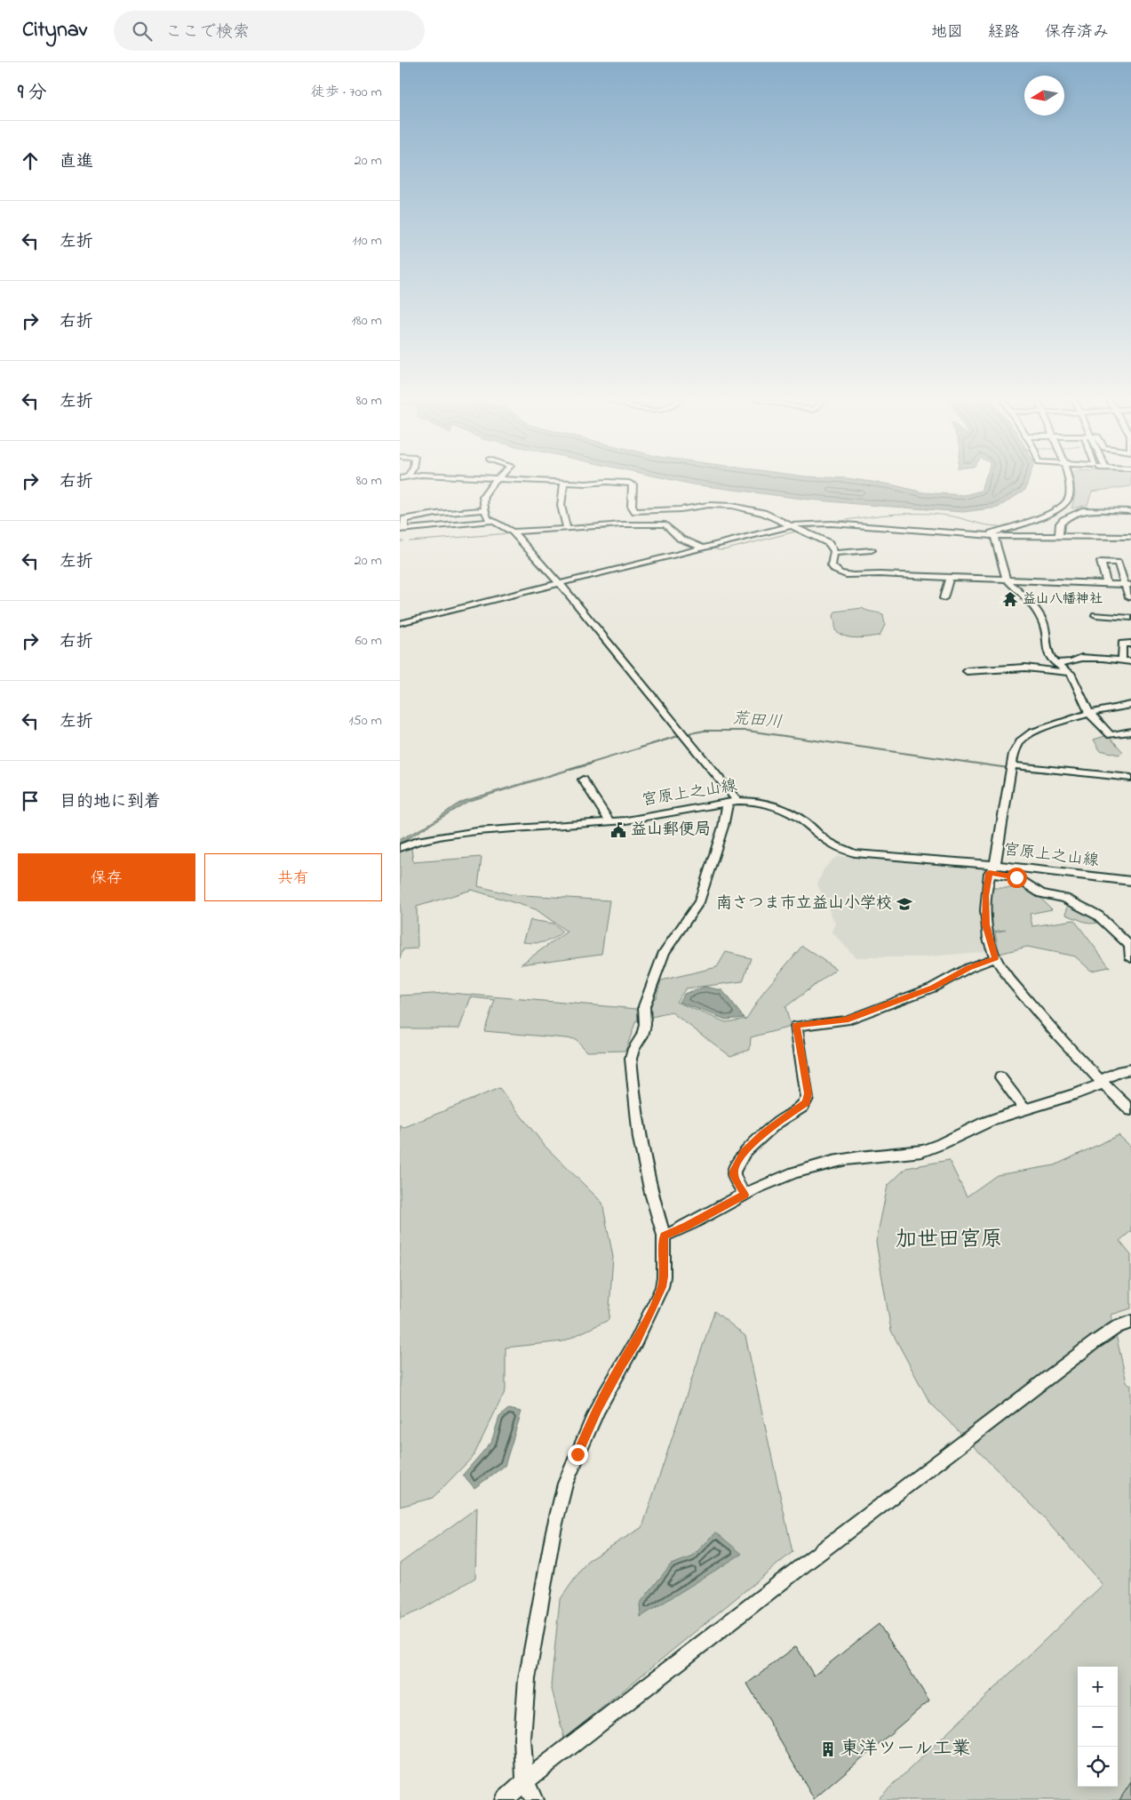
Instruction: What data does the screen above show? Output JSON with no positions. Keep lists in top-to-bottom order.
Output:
{
  "streets": {
    "street": ["宮原上之山線"]
  },
  "districts": ["加世田宮原"],
  "water": ["荒田川"],
  "places": {
    "temple": ["益山八幡神社"],
    "public building": ["益山郵便局"],
    "school or university": ["南さつま市立益山小学校"],
    "building": ["東洋ツール工業"]
  },
  "north": "left",
  "page": {
    "header": "Citynav",
    "search": "ここで検索",
    "nav": ["地図", "経路", "保存済み"],
    "heading": ["9 分", "徒歩 · 700 m"],
    "list": [
      ["直進", "20 m"],
      ["左折", "110 m"],
      ["右折", "180 m"],
      ["左折", "80 m"],
      ["右折", "80 m"],
      ["左折", "20 m"],
      ["右折", "60 m"],
      ["左折", "150 m"],
      "目的地に到着"
    ],
    "buttons": ["保存", "共有"],
    "map_buttons": ["+", "−"]
  }
}
